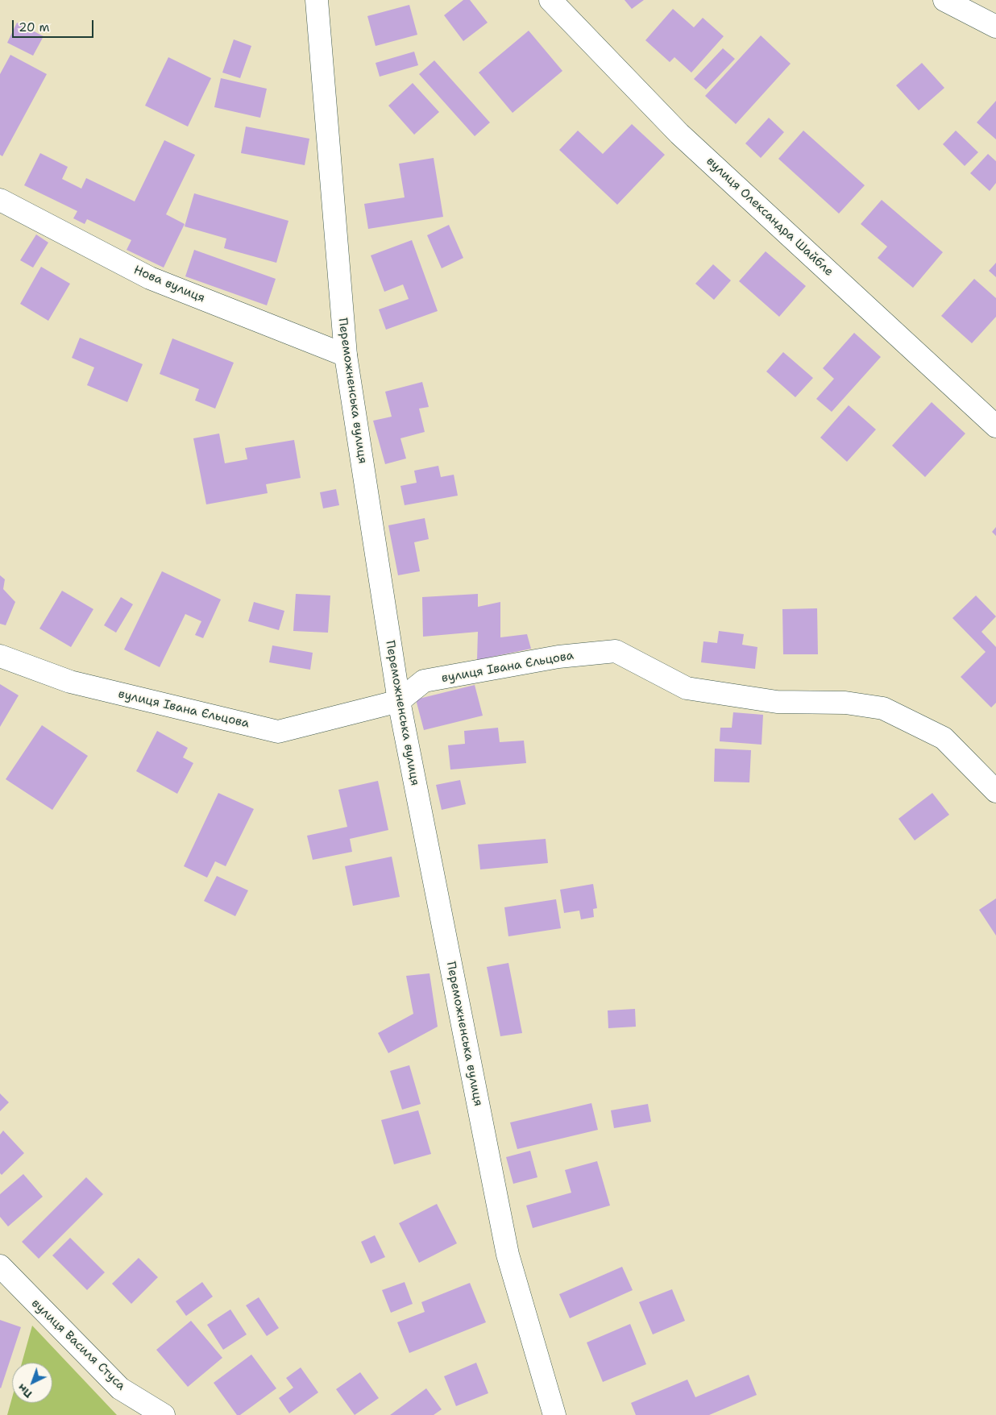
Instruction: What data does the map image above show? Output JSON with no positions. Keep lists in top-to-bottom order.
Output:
{
  "streets": {
    "street": [
      "вулиця Олександра Шайбле",
      "Нова вулиця",
      "Переможненська вулиця",
      "вулиця Івана Єльцова",
      "вулиця Василя Стуса"
    ]
  },
  "crossings": [
    ["Нова вулиця", "Переможненська вулиця"],
    ["Переможненська вулиця", "вулиця Івана Єльцова"]
  ],
  "scale_bar": "20 m",
  "north": "bottom left"
}
